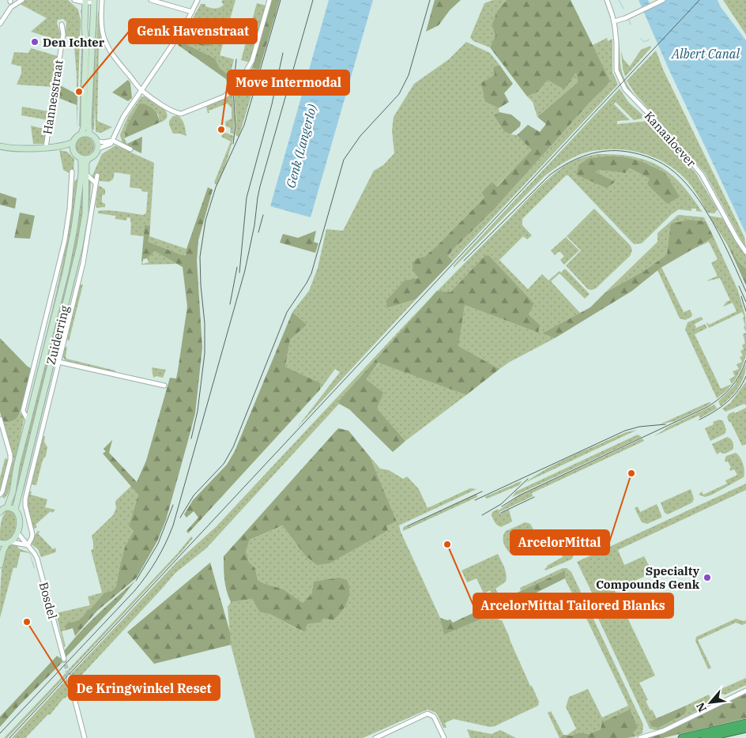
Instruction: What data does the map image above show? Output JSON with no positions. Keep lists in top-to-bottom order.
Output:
{
  "streets": {
    "main road": ["Zuiderring"],
    "street": ["Hannesstraat", "Kanaaloever", "Bosdel"]
  },
  "crossings": [
    ["Zuiderring", "Bosdel"]
  ],
  "water": ["Albert Canal", "Genk (Langerlo)"],
  "places": [
    "Den Ichter",
    "Genk Havenstraat",
    "Move Intermodal",
    "ArcelorMittal",
    "ArcelorMittal Tailored Blanks",
    "Specialty Compounds Genk",
    "De Kringwinkel Reset"
  ],
  "north": "bottom left"
}
